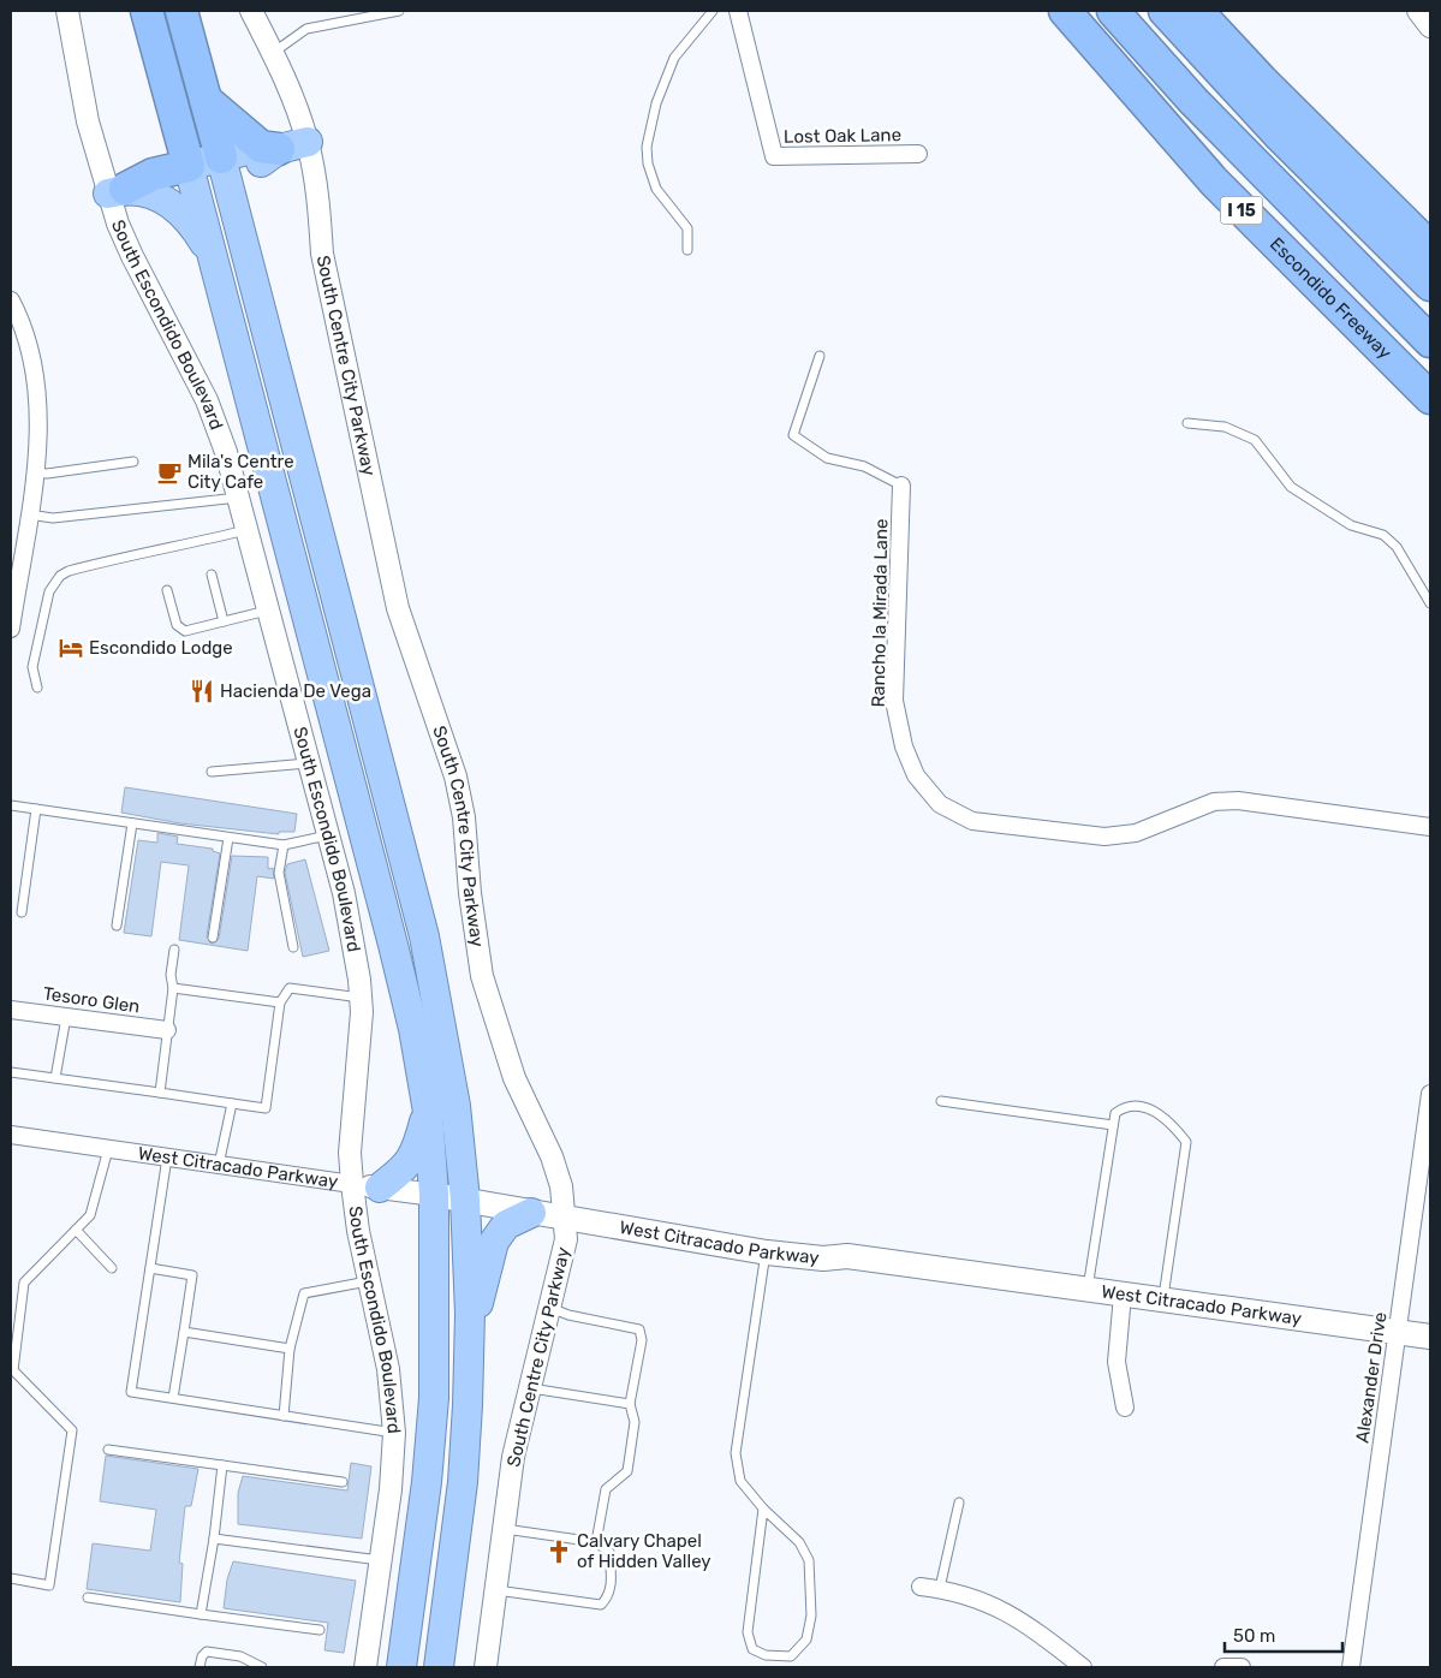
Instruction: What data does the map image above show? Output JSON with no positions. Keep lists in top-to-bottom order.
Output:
{
  "streets": {
    "highway": ["I 15", "Escondido Freeway"],
    "main road": ["West Citracado Parkway"],
    "street": [
      "Lost Oak Lane",
      "South Escondido Boulevard",
      "South Centre City Parkway",
      "Rancho la Mirada Lane",
      "Tesoro Glen",
      "Alexander Drive"
    ]
  },
  "crossings": [
    ["South Escondido Boulevard", "West Citracado Parkway"],
    ["South Centre City Parkway", "West Citracado Parkway"],
    ["West Citracado Parkway", "Alexander Drive"]
  ],
  "places": {
    "cafe": ["Mila's Centre City Cafe"],
    "hotel": ["Escondido Lodge"],
    "restaurant": ["Hacienda De Vega"],
    "church": ["Calvary Chapel of Hidden Valley"]
  },
  "scale_bar": "50 m"
}
